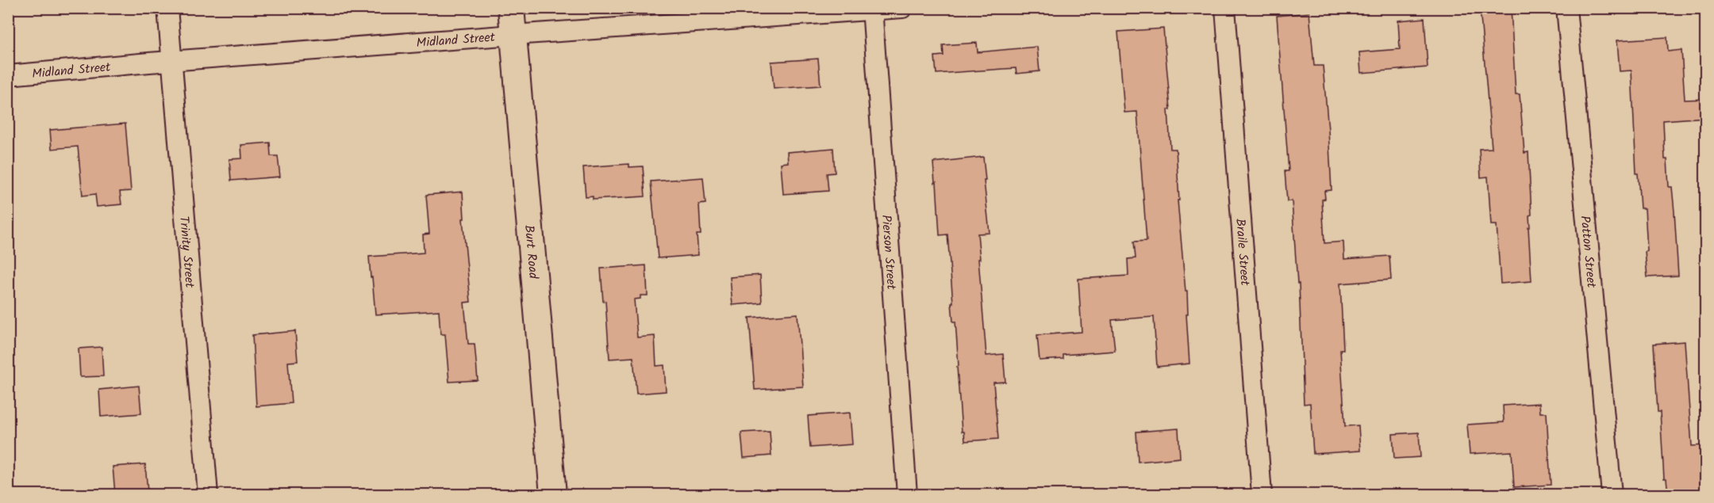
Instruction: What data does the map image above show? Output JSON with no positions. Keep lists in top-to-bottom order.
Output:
{
  "streets": {
    "street": [
      "Midland Street",
      "Trinity Street",
      "Burt Road",
      "Pierson Street",
      "Braile Street",
      "Patton Street"
    ]
  },
  "crossings": [
    ["Midland Street", "Trinity Street"],
    ["Midland Street", "Burt Road"],
    ["Midland Street", "Pierson Street"]
  ]
}
